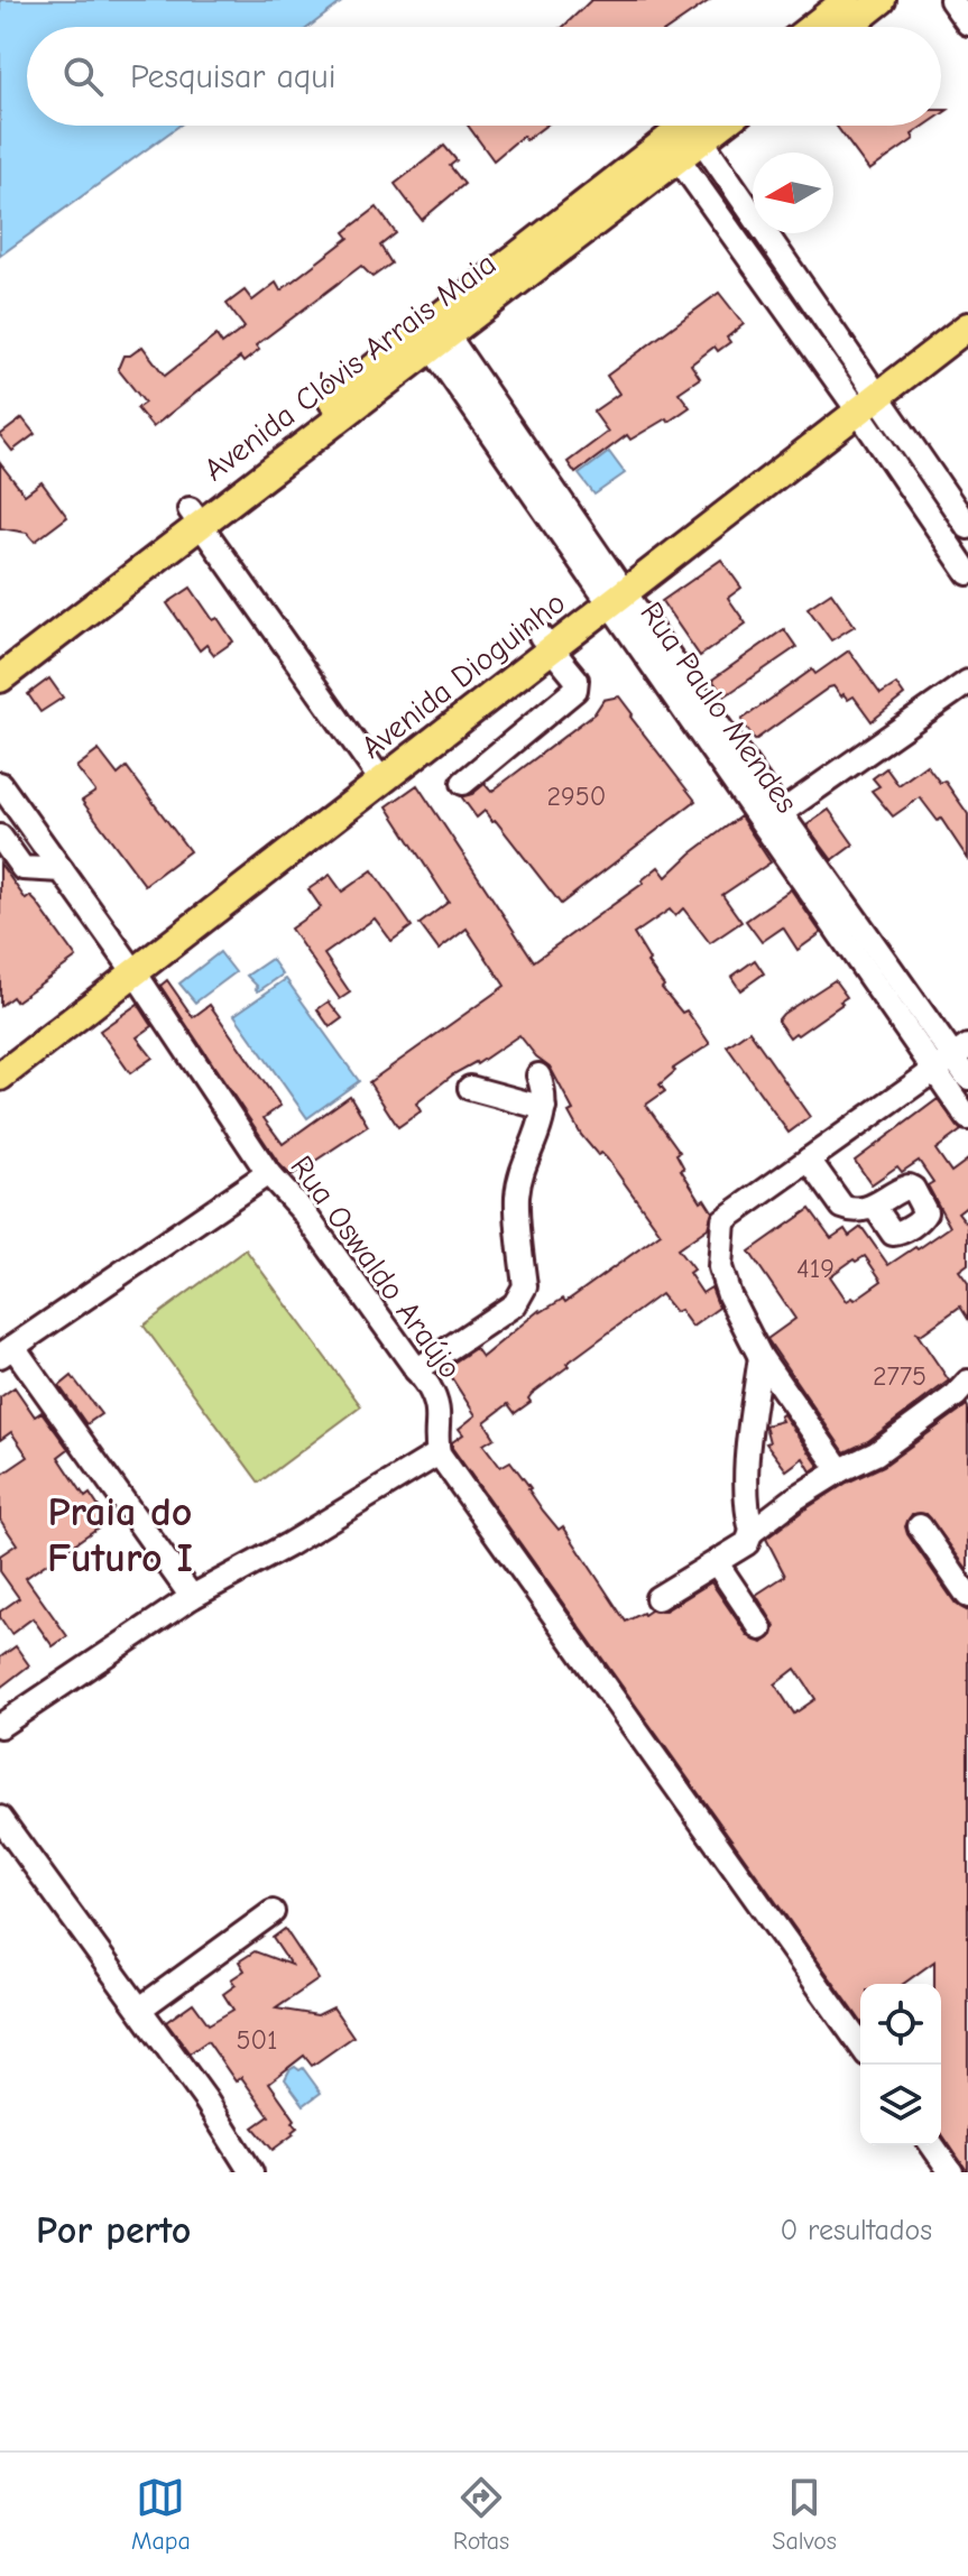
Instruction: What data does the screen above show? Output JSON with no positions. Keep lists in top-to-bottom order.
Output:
{
  "streets": {
    "main road": ["Avenida Clóvis Arrais Maia", "Avenida Dioguinho"],
    "street": ["Rua Paulo Mendes", "Rua Oswaldo Araújo"]
  },
  "crossings": [
    ["Avenida Clóvis Arrais Maia", "Rua Paulo Mendes"],
    ["Avenida Dioguinho", "Rua Paulo Mendes"],
    ["Avenida Dioguinho", "Rua Oswaldo Araújo"]
  ],
  "districts": ["Praia do Futuro I"],
  "house_numbers": [
    "2950",
    "419",
    "2775",
    "501"
  ],
  "north": "left",
  "page": {
    "search": "Pesquisar aqui",
    "heading": ["Por perto", "0 resultados"],
    "nav": ["Mapa", "Rotas", "Salvos"]
  }
}
